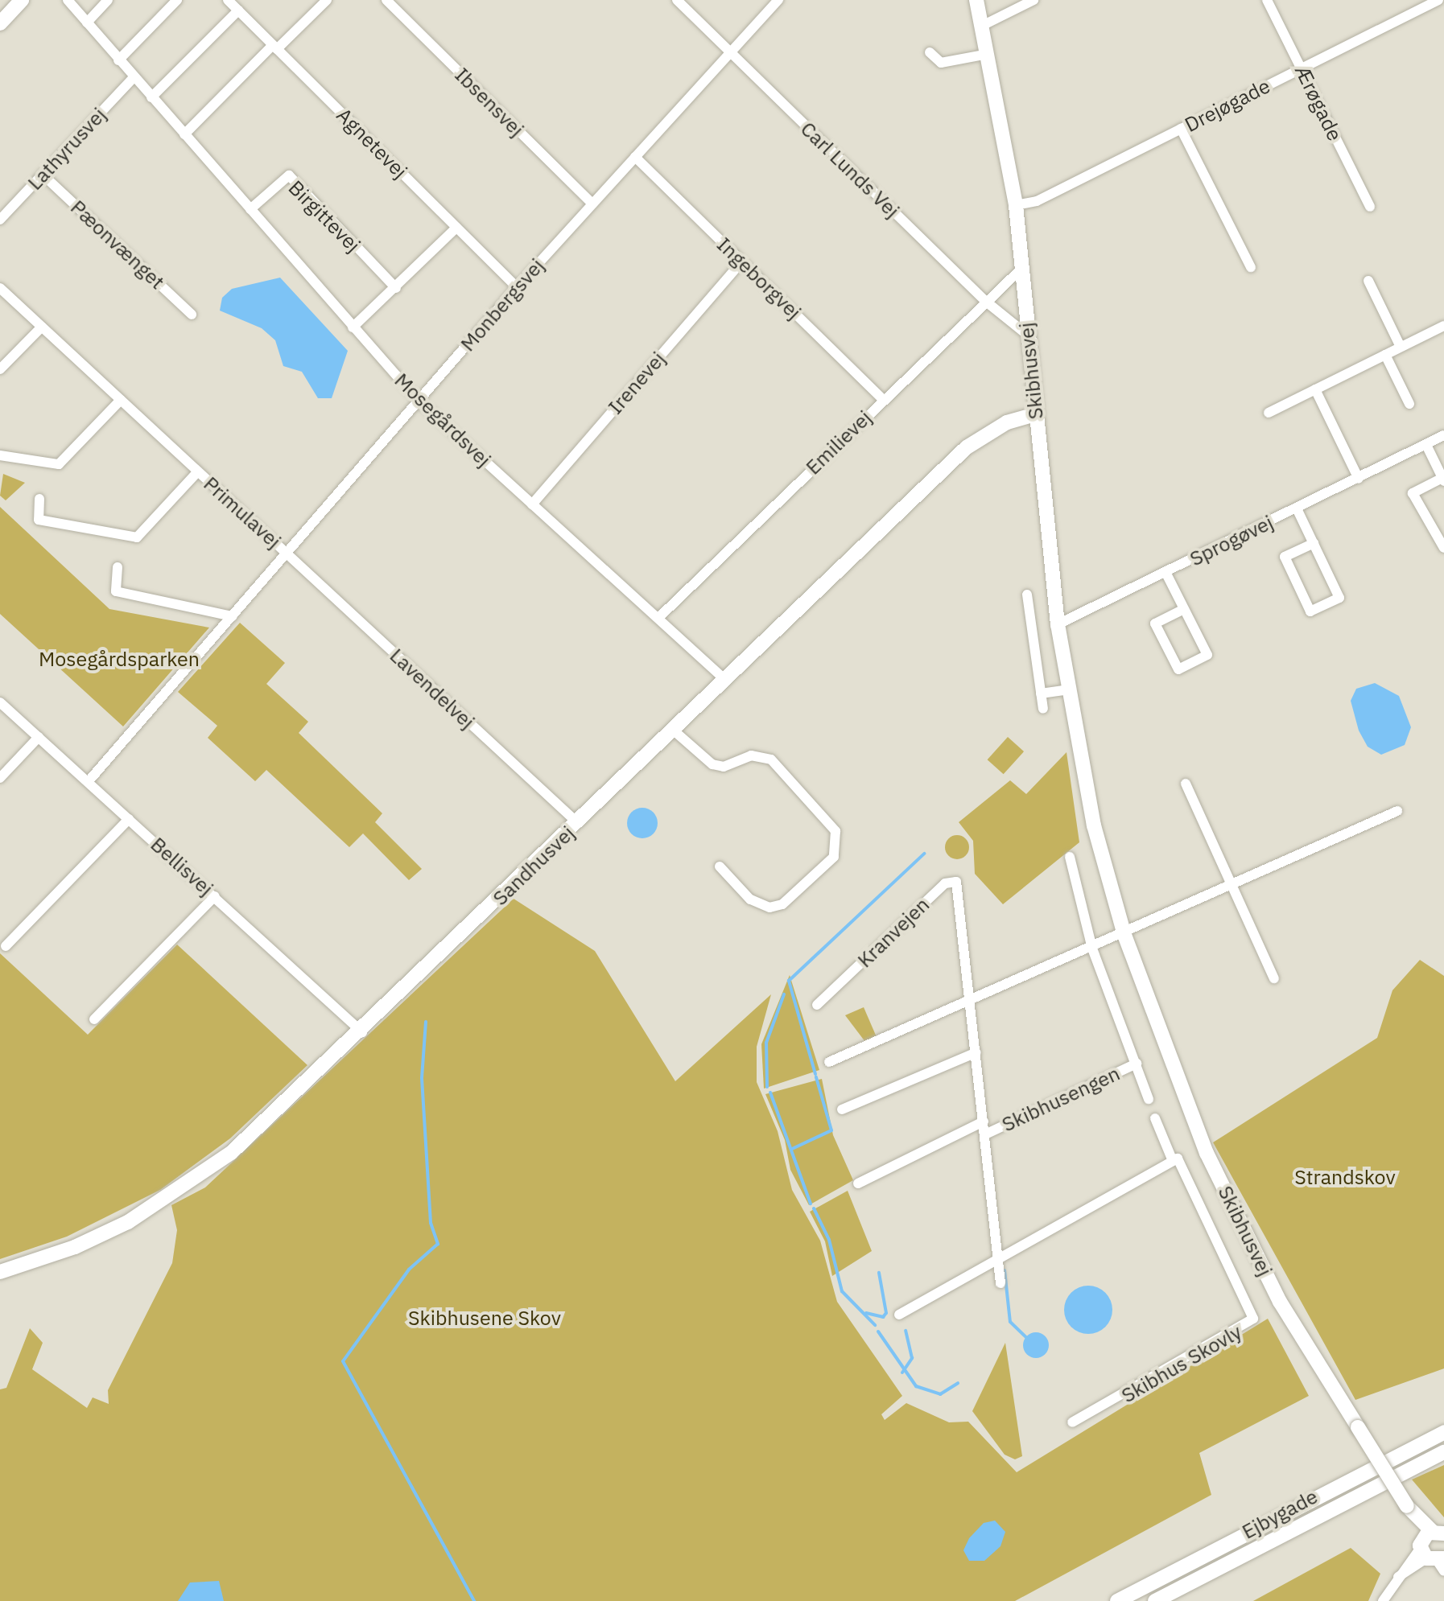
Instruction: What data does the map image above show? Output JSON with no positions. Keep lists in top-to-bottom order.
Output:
{
  "streets": {
    "street": [
      "Ibsensvej",
      "Ærøgade",
      "Drejøgade",
      "Agnetevej",
      "Lathyrusvej",
      "Carl Lunds Vej",
      "Birgittevej",
      "Pæonvænget",
      "Ingeborgvej",
      "Monbergsvej",
      "Skibhusvej",
      "Irenevej",
      "Mosegårdsvej",
      "Emilievej",
      "Primulavej",
      "Sprogøvej",
      "Lavendelvej",
      "Sandhusvej",
      "Bellisvej",
      "Kranvejen",
      "Skibhusengen",
      "Skibhus Skovly",
      "Ejbygade"
    ]
  },
  "crossings": [
    ["Ibsensvej", "Monbergsvej"],
    ["Ærøgade", "Drejøgade"],
    ["Drejøgade", "Skibhusvej"],
    ["Agnetevej", "Monbergsvej"],
    ["Lathyrusvej", "Pæonvænget"],
    ["Lathyrusvej", "Mosegårdsvej"],
    ["Carl Lunds Vej", "Monbergsvej"],
    ["Carl Lunds Vej", "Skibhusvej"],
    ["Carl Lunds Vej", "Emilievej"],
    ["Birgittevej", "Mosegårdsvej"],
    ["Ingeborgvej", "Monbergsvej"],
    ["Ingeborgvej", "Irenevej"],
    ["Ingeborgvej", "Emilievej"],
    ["Monbergsvej", "Mosegårdsvej"],
    ["Monbergsvej", "Primulavej"],
    ["Monbergsvej", "Lavendelvej"],
    ["Monbergsvej", "Bellisvej"],
    ["Skibhusvej", "Emilievej"],
    ["Skibhusvej", "Sprogøvej"],
    ["Skibhusvej", "Sandhusvej"],
    ["Irenevej", "Mosegårdsvej"],
    ["Mosegårdsvej", "Emilievej"],
    ["Mosegårdsvej", "Sandhusvej"],
    ["Primulavej", "Lavendelvej"],
    ["Lavendelvej", "Sandhusvej"],
    ["Sandhusvej", "Bellisvej"],
    ["Kranvejen", "Skibhusengen"]
  ],
  "parks": ["Mosegårdsparken", "Strandskov", "Skibhusene Skov"]
}
